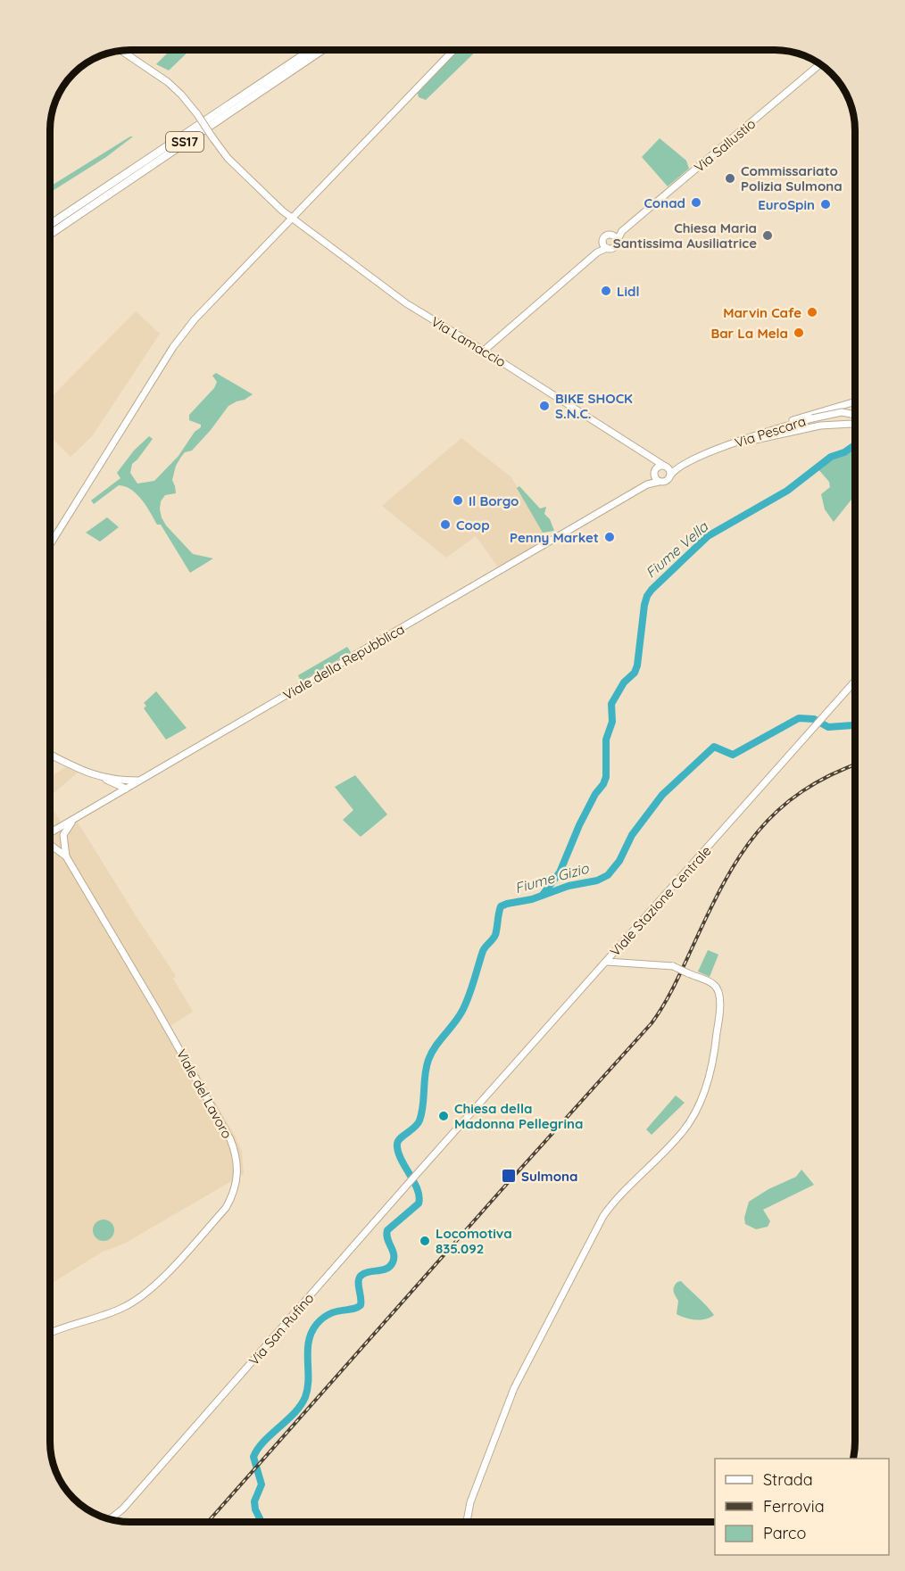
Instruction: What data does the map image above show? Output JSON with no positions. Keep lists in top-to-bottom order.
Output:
{
  "streets": {
    "highway": ["SS17"],
    "street": [
      "Via Sallustio",
      "Via Lamaccio",
      "Via Pescara",
      "Viale della Repubblica",
      "Viale Stazione Centrale",
      "Viale del Lavoro",
      "Via San Rufino"
    ]
  },
  "crossings": [
    ["Via Lamaccio", "Via Pescara"],
    ["Via Lamaccio", "Viale della Repubblica"],
    ["Via Pescara", "Viale della Repubblica"],
    ["Viale Stazione Centrale", "Via San Rufino"]
  ],
  "water": ["Fiume Vella", "Fiume Gizio"],
  "places": {
    "other": [
      "Commissariato Polizia Sulmona",
      "Conad",
      "EuroSpin",
      "Chiesa Maria Santissima Ausiliatrice",
      "Lidl",
      "Marvin Cafe",
      "Bar La Mela",
      "BIKE SHOCK S.N.C.",
      "Il Borgo",
      "Coop",
      "Penny Market",
      "Chiesa della Madonna Pellegrina",
      "Locomotiva 835.092"
    ],
    "transit": ["Sulmona"]
  },
  "legend": ["Strada", "Ferrovia", "Parco"]
}
